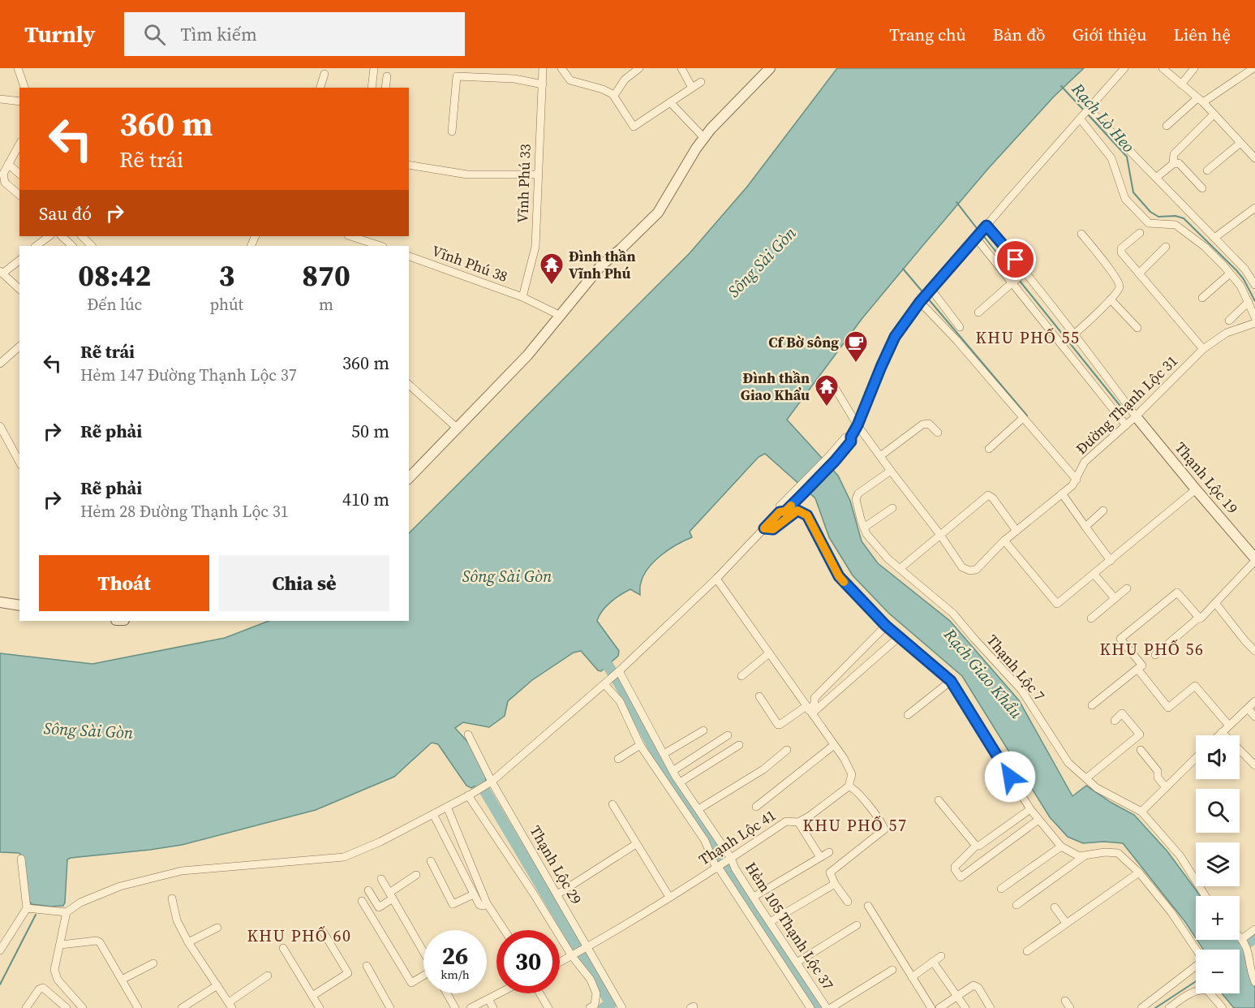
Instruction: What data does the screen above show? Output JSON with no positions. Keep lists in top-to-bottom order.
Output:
{
  "streets": {
    "street": [
      "Vĩnh Phú 33",
      "Vĩnh Phú 38",
      "Đường Thạnh Lộc 31",
      "Thạnh Lộc 19",
      "Thạnh Lộc 7",
      "Thạnh Lộc 41",
      "Thạnh Lộc 29",
      "Hẻm 105 Thạnh Lộc 37"
    ]
  },
  "crossings": [
    ["Vĩnh Phú 33", "Vĩnh Phú 38"],
    ["Đường Thạnh Lộc 31", "Thạnh Lộc 19"],
    ["Đường Thạnh Lộc 31", "Thạnh Lộc 7"],
    ["Thạnh Lộc 41", "Thạnh Lộc 29"],
    ["Thạnh Lộc 41", "Hẻm 105 Thạnh Lộc 37"]
  ],
  "districts": [
    "KHU PHỐ 55",
    "KHU PHỐ 56",
    "KHU PHỐ 57",
    "KHU PHỐ 60"
  ],
  "water": ["Rạch Lò Heo", "Sông Sài Gòn", "Rạch Giao Khẩu"],
  "places": {
    "temple": ["Đình thần Vĩnh Phú", "Đình thần Giao Khẩu"],
    "cafe": ["Cf Bờ sông"]
  },
  "page": {
    "header": "Turnly",
    "search": "Tìm kiếm",
    "nav": [
      "Trang chủ",
      "Bản đồ",
      "Giới thiệu",
      "Liên hệ"
    ],
    "turn": ["360 m", "Rẽ trái"],
    "then": "Sau đó",
    "eta": [
      "08:42",
      "Đến lúc",
      "3",
      "phút",
      "870",
      "m"
    ],
    "list": [
      {
        "name": "Rẽ trái",
        "note": "Hẻm 147 Đường Thạnh Lộc 37",
        "value": "360 m"
      },
      {
        "name": "Rẽ phải",
        "value": "50 m"
      },
      {
        "name": "Rẽ phải",
        "note": "Hẻm 28 Đường Thạnh Lộc 31",
        "value": "410 m"
      }
    ],
    "buttons": ["Thoát", "Chia sẻ"],
    "map_buttons": ["+", "−"],
    "speed": "26 km/h",
    "limit": "30"
  }
}
